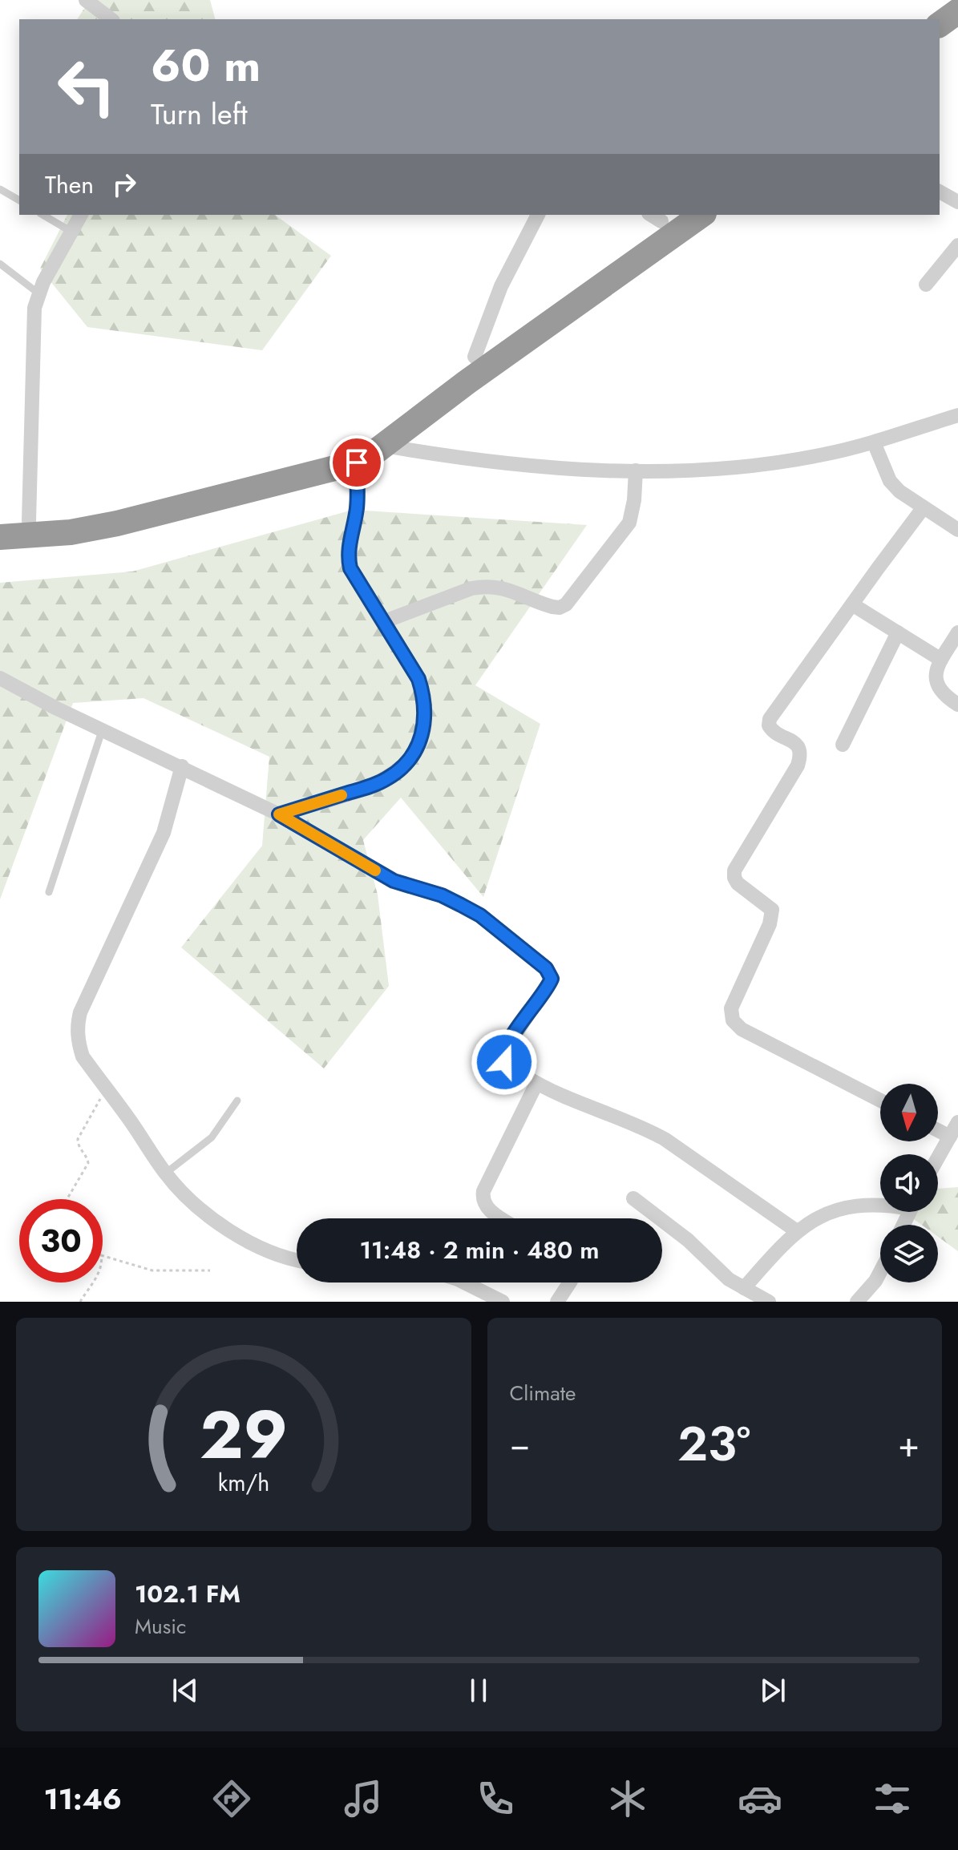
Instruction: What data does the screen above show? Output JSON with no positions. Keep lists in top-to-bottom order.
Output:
{
  "north": "bottom",
  "page": {
    "turn": ["60 m", "Turn left"],
    "then": "Then",
    "limit": "30",
    "trip": "11:48 · 2 min · 480 m",
    "tile": "Climate",
    "heat": ["−", "23°", "+"],
    "song": ["102.1 FM", "Music"],
    "tabs": "11:46",
    "gauge": ["29", "km/h"]
  }
}
